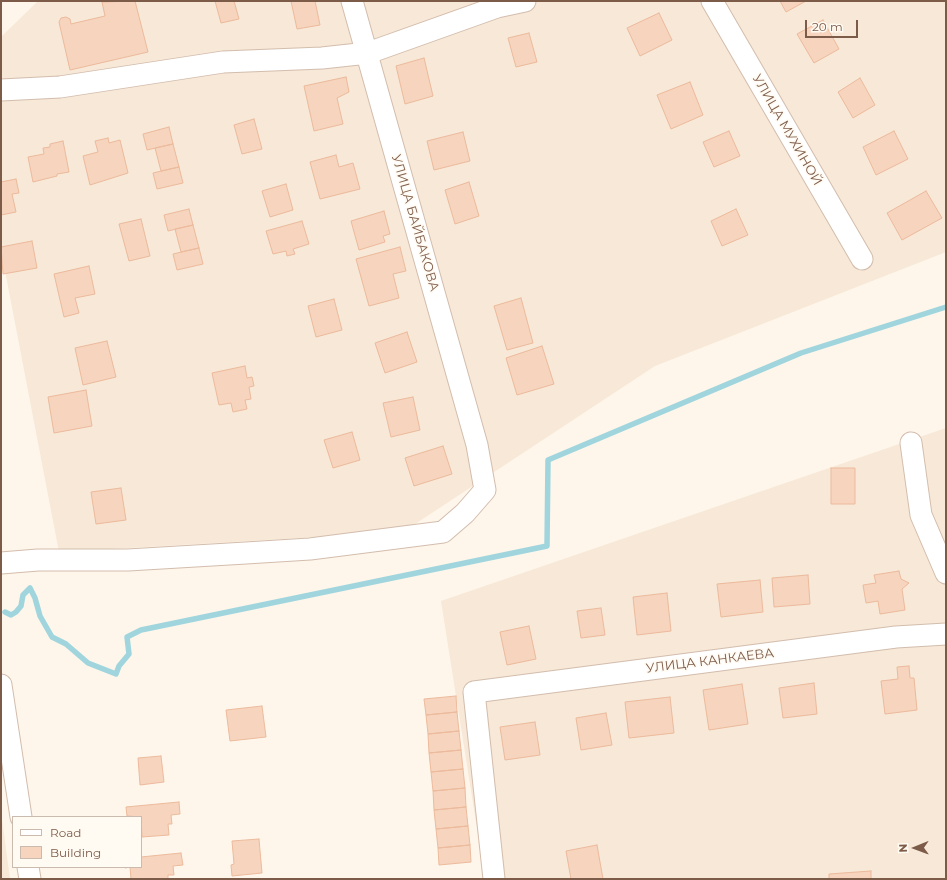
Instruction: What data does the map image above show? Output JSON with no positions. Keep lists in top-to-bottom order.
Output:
{
  "streets": {
    "street": ["УЛИЦА МУХИНОЙ", "УЛИЦА БАЙБАКОВА", "УЛИЦА КАНКАЕВА"]
  },
  "legend": ["Road", "Building"],
  "scale_bar": "20 m",
  "north": "left"
}
